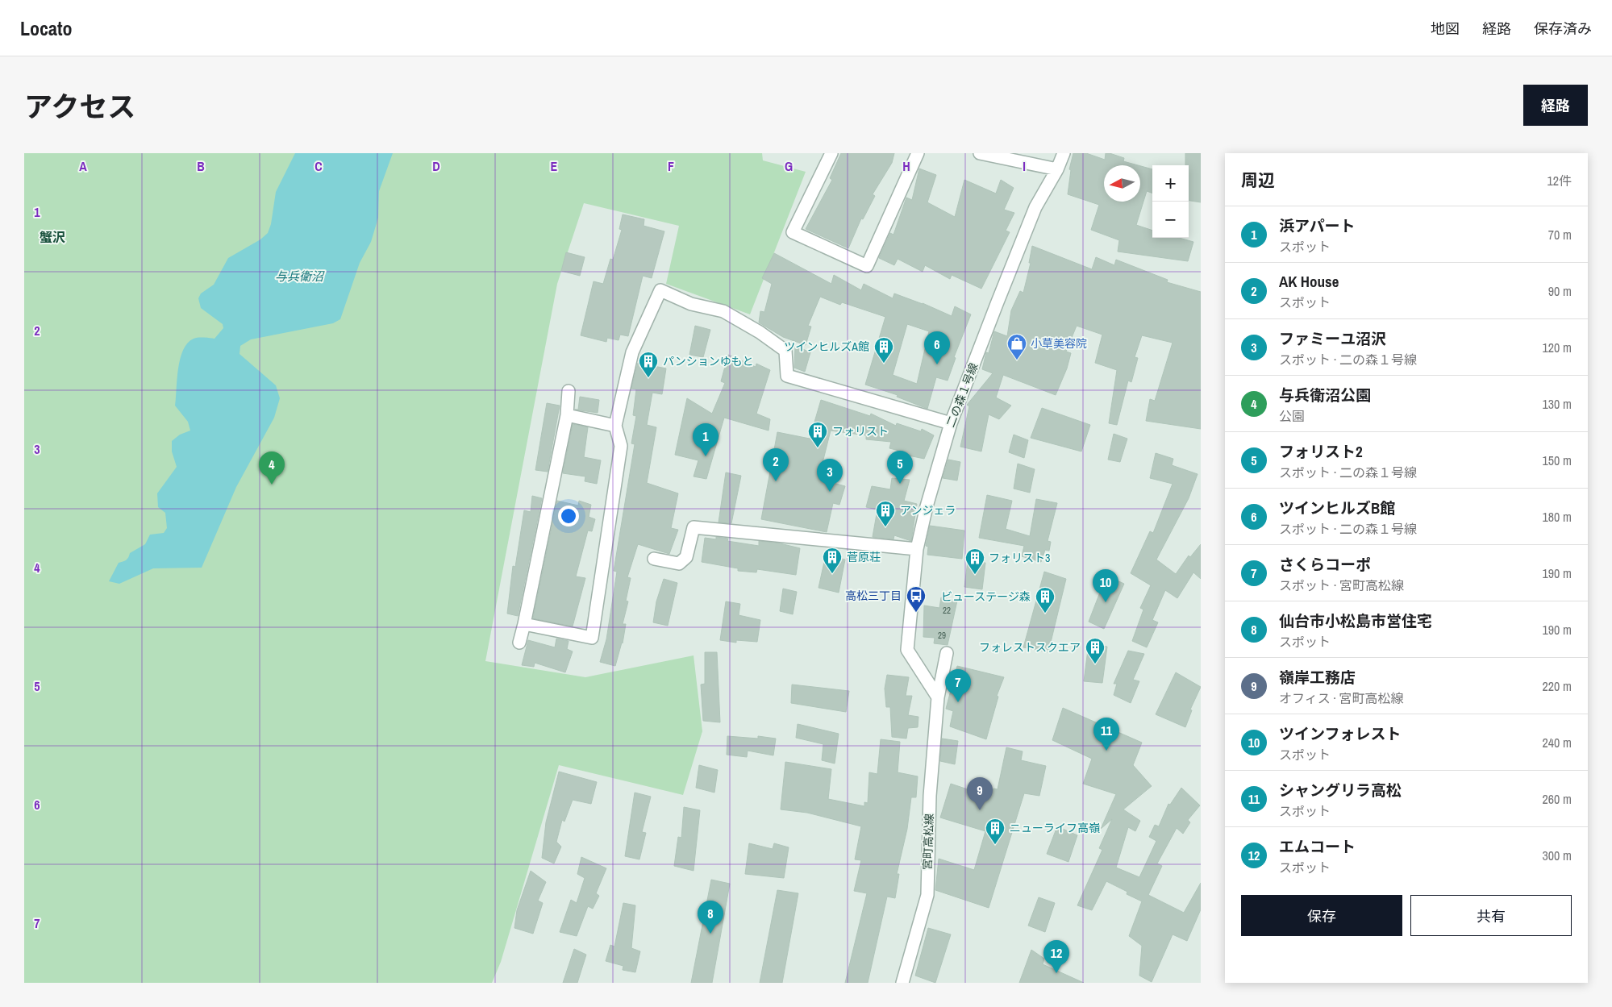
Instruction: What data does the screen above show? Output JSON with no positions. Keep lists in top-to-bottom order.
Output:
{
  "streets": {
    "street": ["二の森１号線", "宮町高松線"]
  },
  "crossings": [
    ["二の森１号線", "宮町高松線"]
  ],
  "districts": ["蟹沢"],
  "water": ["与兵衛沼"],
  "places": {
    "shop": ["小草美容院"],
    "building": [
      "ツインヒルズA館",
      "パンションゆもと",
      "フォリスト",
      "アンジェラ",
      "菅原荘",
      "フォリスト3",
      "ビューステージ森",
      "フォレストスクエア",
      "ニューライフ高嶺"
    ],
    "bus stop": ["高松三丁目"]
  },
  "house_numbers": ["22", "29"],
  "north": "left",
  "page": {
    "header": "Locato",
    "nav": ["地図", "経路", "保存済み"],
    "title": "アクセス",
    "buttons": [
      "経路",
      ["保存", "共有"]
    ],
    "heading": ["周辺", "12件"],
    "map_buttons": ["+", "−"],
    "list": [
      {
        "mark": "1",
        "name": "浜アパート",
        "note": "スポット",
        "value": "70 m"
      },
      {
        "mark": "2",
        "name": "AK House",
        "note": "スポット",
        "value": "90 m"
      },
      {
        "mark": "3",
        "name": "ファミーユ沼沢",
        "note": "スポット · 二の森１号線",
        "value": "120 m"
      },
      {
        "mark": "4",
        "name": "与兵衛沼公園",
        "note": "公園",
        "value": "130 m"
      },
      {
        "mark": "5",
        "name": "フォリスト2",
        "note": "スポット · 二の森１号線",
        "value": "150 m"
      },
      {
        "mark": "6",
        "name": "ツインヒルズB館",
        "note": "スポット · 二の森１号線",
        "value": "180 m"
      },
      {
        "mark": "7",
        "name": "さくらコーポ",
        "note": "スポット · 宮町高松線",
        "value": "190 m"
      },
      {
        "mark": "8",
        "name": "仙台市小松島市営住宅",
        "note": "スポット",
        "value": "190 m"
      },
      {
        "mark": "9",
        "name": "嶺岸工務店",
        "note": "オフィス · 宮町高松線",
        "value": "220 m"
      },
      {
        "mark": "10",
        "name": "ツインフォレスト",
        "note": "スポット",
        "value": "240 m"
      },
      {
        "mark": "11",
        "name": "シャングリラ高松",
        "note": "スポット",
        "value": "260 m"
      },
      {
        "mark": "12",
        "name": "エムコート",
        "note": "スポット",
        "value": "300 m"
      }
    ],
    "pins": [
      "6",
      "1",
      "2",
      "5",
      "4",
      "3",
      "10",
      "7",
      "11",
      "9",
      "8",
      "12"
    ]
  },
  "grid": {
    "columns": [
      "A",
      "B",
      "C",
      "D",
      "E",
      "F",
      "G",
      "H",
      "I"
    ],
    "rows": [
      "1",
      "2",
      "3",
      "4",
      "5",
      "6",
      "7"
    ]
  }
}
